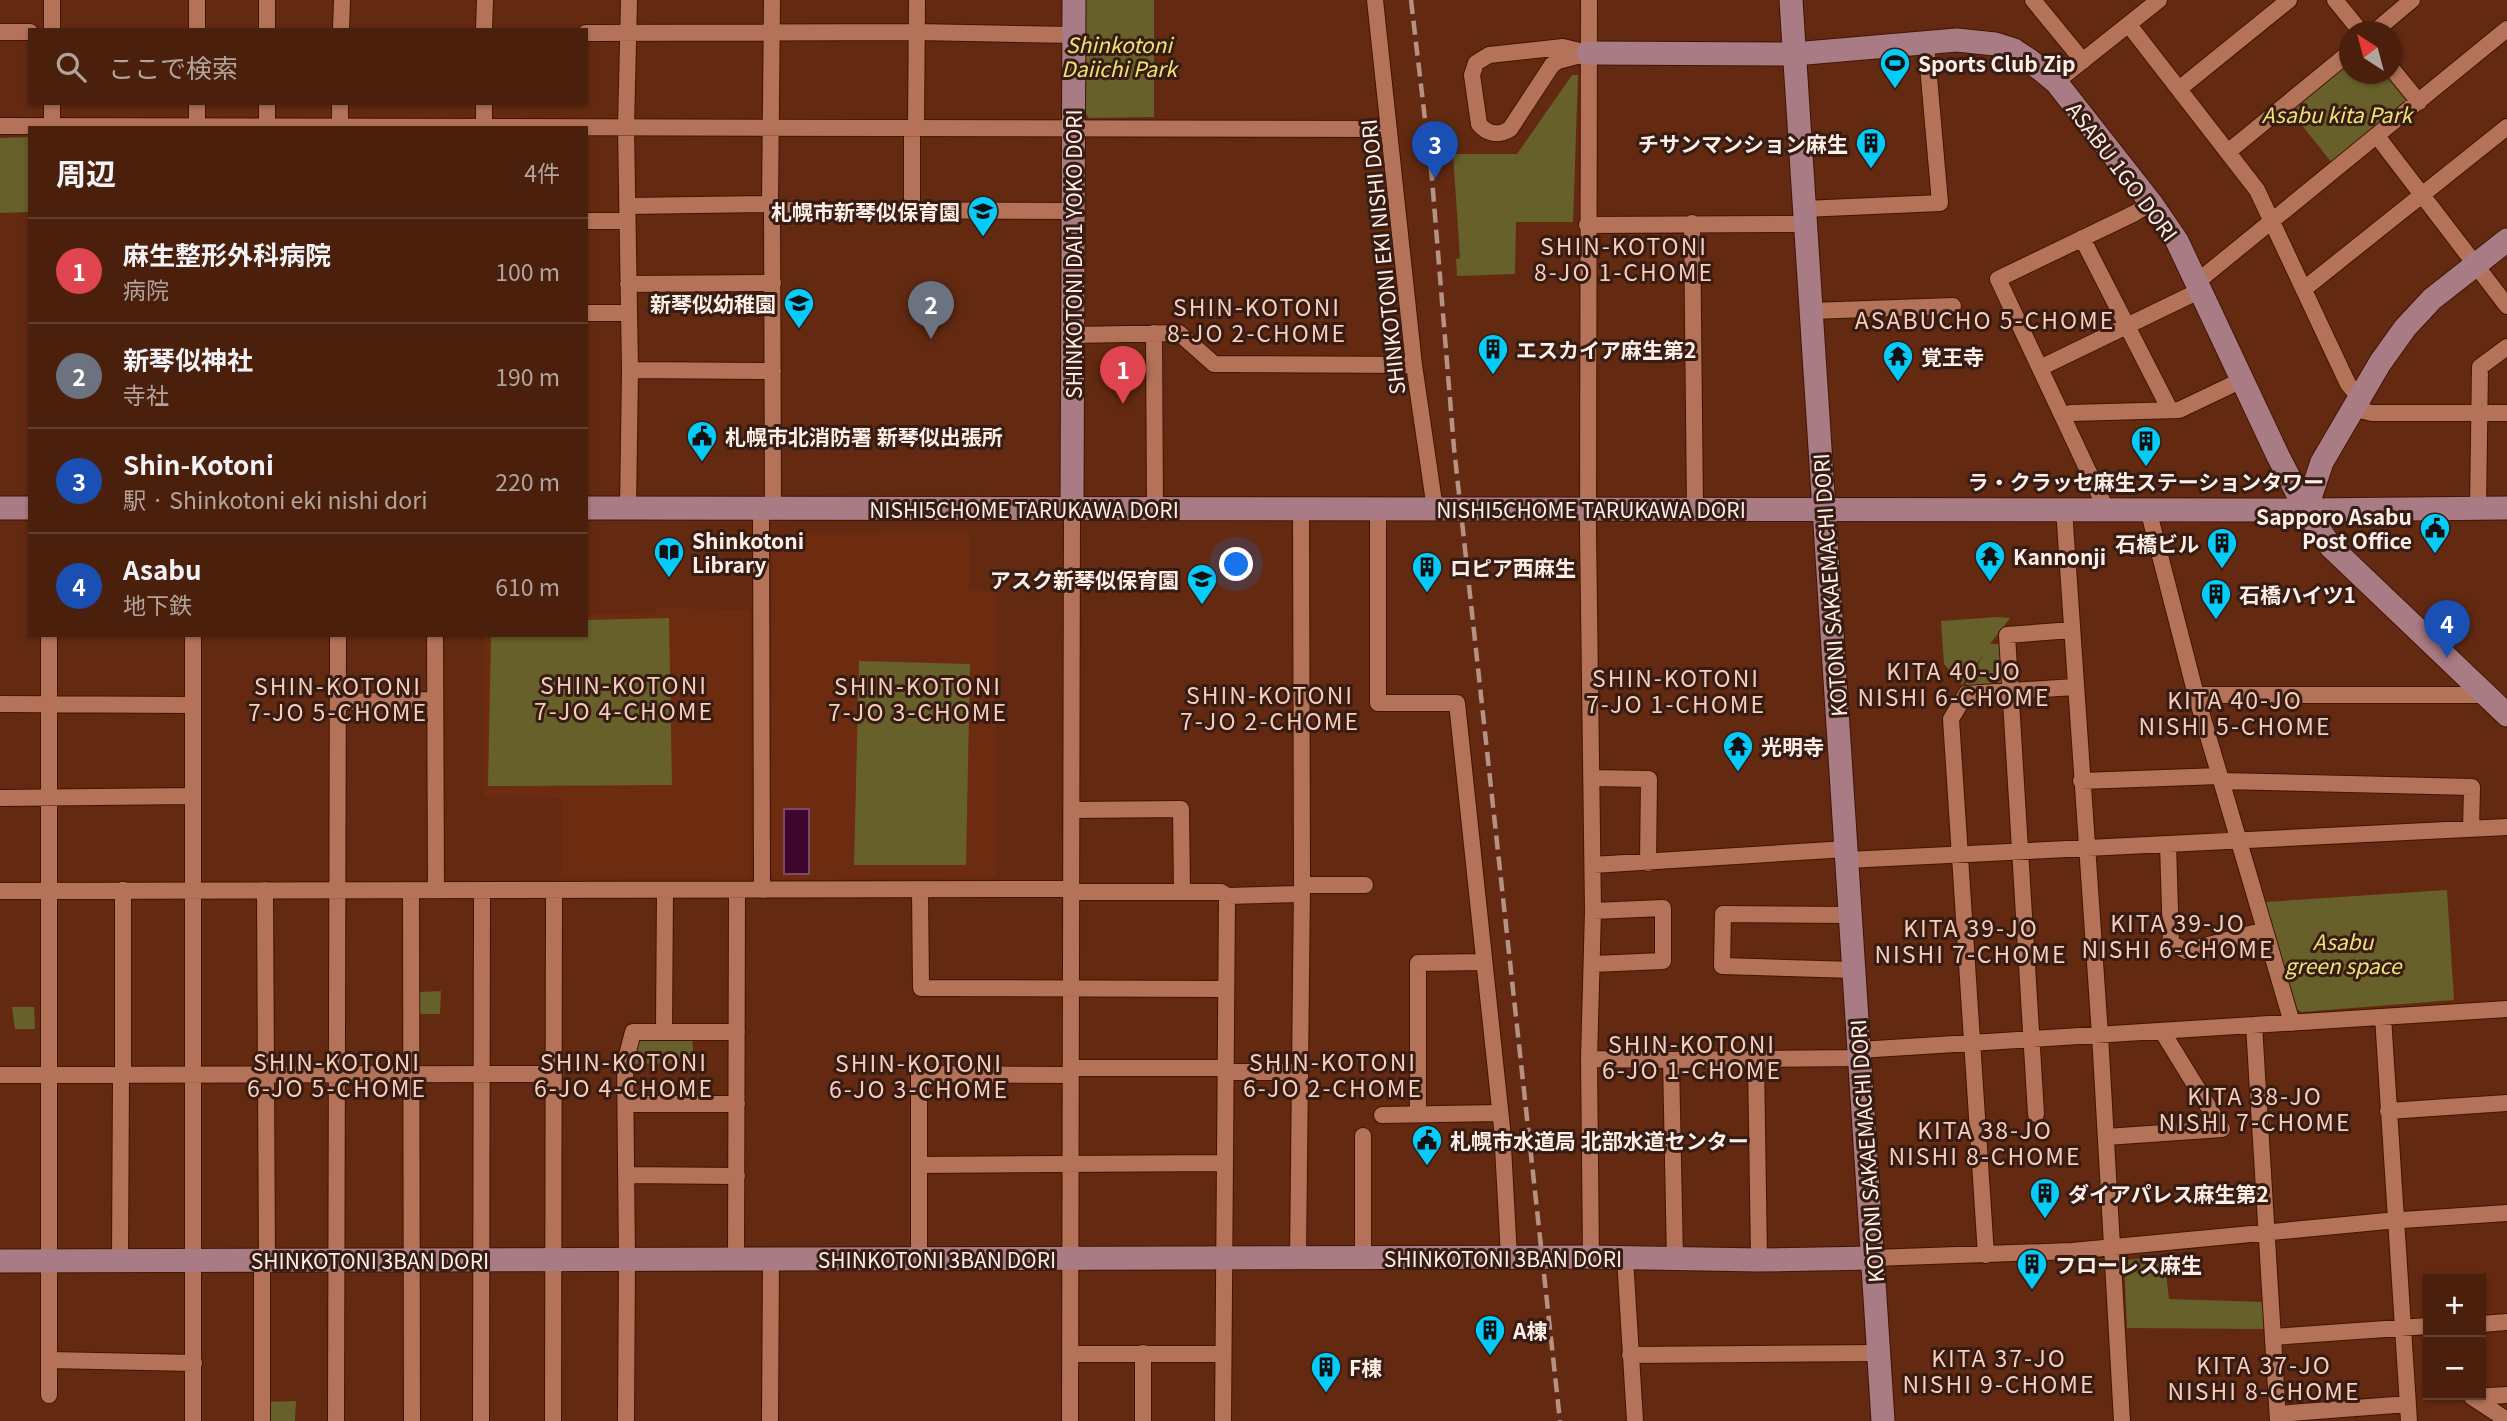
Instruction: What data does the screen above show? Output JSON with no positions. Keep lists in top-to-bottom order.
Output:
{
  "streets": {
    "street": [
      "ASABU 1GO DORI",
      "SHINKOTONI DAI1 YOKO DORI",
      "SHINKOTONI EKI NISHI DORI",
      "NISHI5CHOME TARUKAWA DORI",
      "KOTONI SAKAEMACHI DORI",
      "SHINKOTONI 3BAN DORI"
    ]
  },
  "crossings": [
    ["ASABU 1GO DORI", "NISHI5CHOME TARUKAWA DORI"],
    ["ASABU 1GO DORI", "KOTONI SAKAEMACHI DORI"],
    ["SHINKOTONI DAI1 YOKO DORI", "NISHI5CHOME TARUKAWA DORI"],
    ["SHINKOTONI EKI NISHI DORI", "NISHI5CHOME TARUKAWA DORI"],
    ["NISHI5CHOME TARUKAWA DORI", "KOTONI SAKAEMACHI DORI"],
    ["KOTONI SAKAEMACHI DORI", "SHINKOTONI 3BAN DORI"]
  ],
  "districts": [
    "SHIN-KOTONI 8-JO 1-CHOME",
    "SHIN-KOTONI 8-JO 2-CHOME",
    "ASABUCHO 5-CHOME",
    "KITA 40-JO NISHI 6-CHOME",
    "SHIN-KOTONI 7-JO 1-CHOME",
    "SHIN-KOTONI 7-JO 4-CHOME",
    "SHIN-KOTONI 7-JO 5-CHOME",
    "SHIN-KOTONI 7-JO 3-CHOME",
    "SHIN-KOTONI 7-JO 2-CHOME",
    "KITA 40-JO NISHI 5-CHOME",
    "KITA 39-JO NISHI 6-CHOME",
    "KITA 39-JO NISHI 7-CHOME",
    "SHIN-KOTONI 6-JO 1-CHOME",
    "SHIN-KOTONI 6-JO 5-CHOME",
    "SHIN-KOTONI 6-JO 4-CHOME",
    "SHIN-KOTONI 6-JO 2-CHOME",
    "SHIN-KOTONI 6-JO 3-CHOME",
    "KITA 38-JO NISHI 7-CHOME",
    "KITA 38-JO NISHI 8-CHOME",
    "KITA 37-JO NISHI 9-CHOME",
    "KITA 37-JO NISHI 8-CHOME"
  ],
  "parks": ["Shinkotoni Daiichi Park", "Asabu kita Park", "Asabu green space"],
  "places": {
    "sports": ["Sports Club Zip"],
    "building": [
      "チサンマンション麻生",
      "エスカイア麻生第2",
      "ラ・クラッセ麻生ステーションタワー",
      "石橋ビル",
      "ロピア西麻生",
      "石橋ハイツ1",
      "ダイアパレス麻生第2",
      "フローレス麻生",
      "A棟",
      "F棟"
    ],
    "school or university": ["札幌市新琴似保育園", "新琴似幼稚園", "アスク新琴似保育園"],
    "temple": ["覚王寺", "Kannonji", "光明寺"],
    "public building": ["札幌市北消防署 新琴似出張所", "Sapporo Asabu Post Office", "札幌市水道局 北部水道センター"],
    "library": ["Shinkotoni Library"]
  },
  "north": "top left",
  "page": {
    "search": "ここで検索",
    "pins": [
      "3",
      "2",
      "1",
      "4"
    ],
    "heading": ["周辺", "4件"],
    "list": [
      {
        "mark": "1",
        "name": "麻生整形外科病院",
        "note": "病院",
        "value": "100 m"
      },
      {
        "mark": "2",
        "name": "新琴似神社",
        "note": "寺社",
        "value": "190 m"
      },
      {
        "mark": "3",
        "name": "Shin-Kotoni",
        "note": "駅 · Shinkotoni eki nishi dori",
        "value": "220 m"
      },
      {
        "mark": "4",
        "name": "Asabu",
        "note": "地下鉄",
        "value": "610 m"
      }
    ],
    "map_buttons": ["+", "−"]
  }
}
